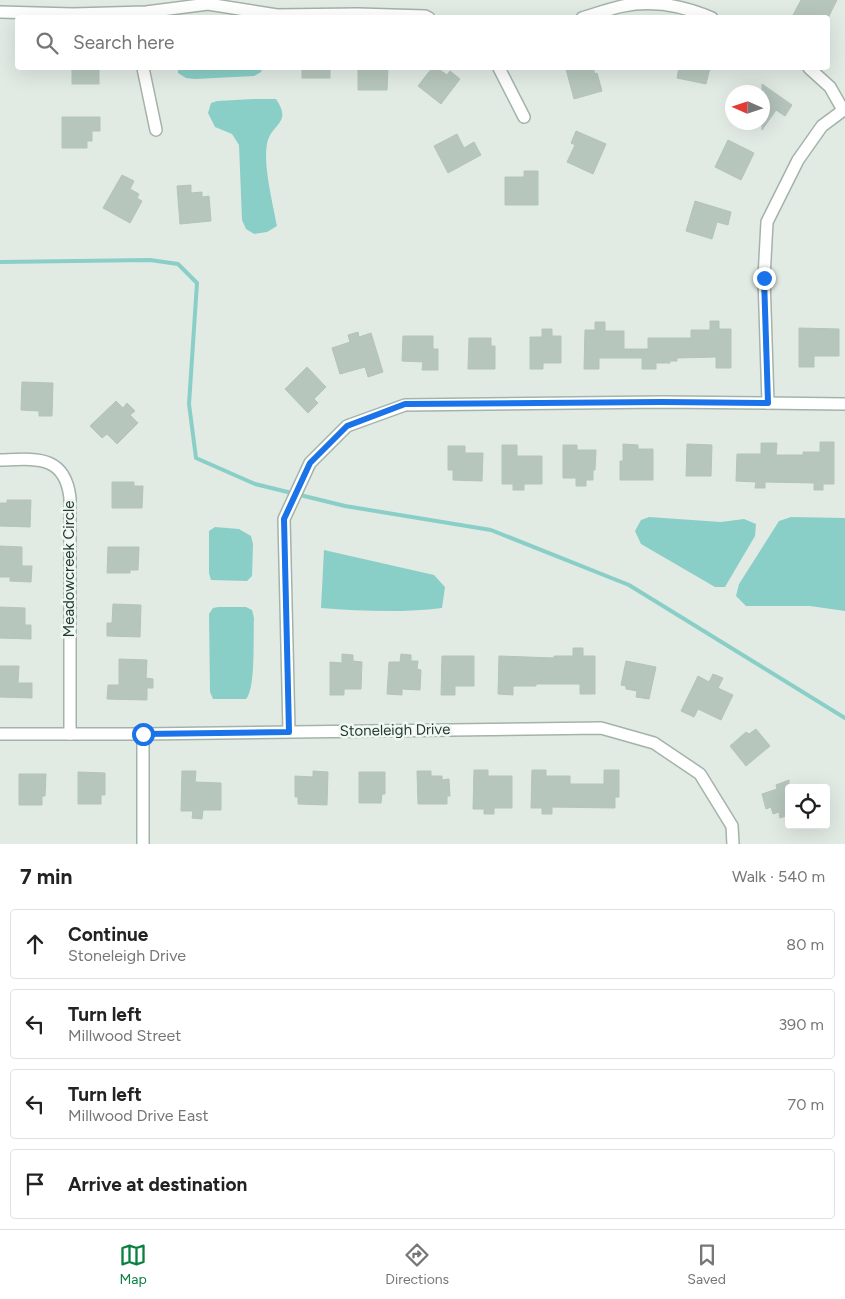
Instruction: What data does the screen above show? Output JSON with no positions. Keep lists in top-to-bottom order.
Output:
{
  "streets": {
    "street": ["Meadowcreek Circle", "Stoneleigh Drive"]
  },
  "crossings": [
    ["Meadowcreek Circle", "Stoneleigh Drive"]
  ],
  "north": "left",
  "page": {
    "search": "Search here",
    "heading": ["7 min", "Walk · 540 m"],
    "list": [
      ["Continue", "Stoneleigh Drive", "80 m"],
      ["Turn left", "Millwood Street", "390 m"],
      ["Turn left", "Millwood Drive East", "70 m"],
      "Arrive at destination"
    ],
    "nav": ["Map", "Directions", "Saved"]
  }
}
